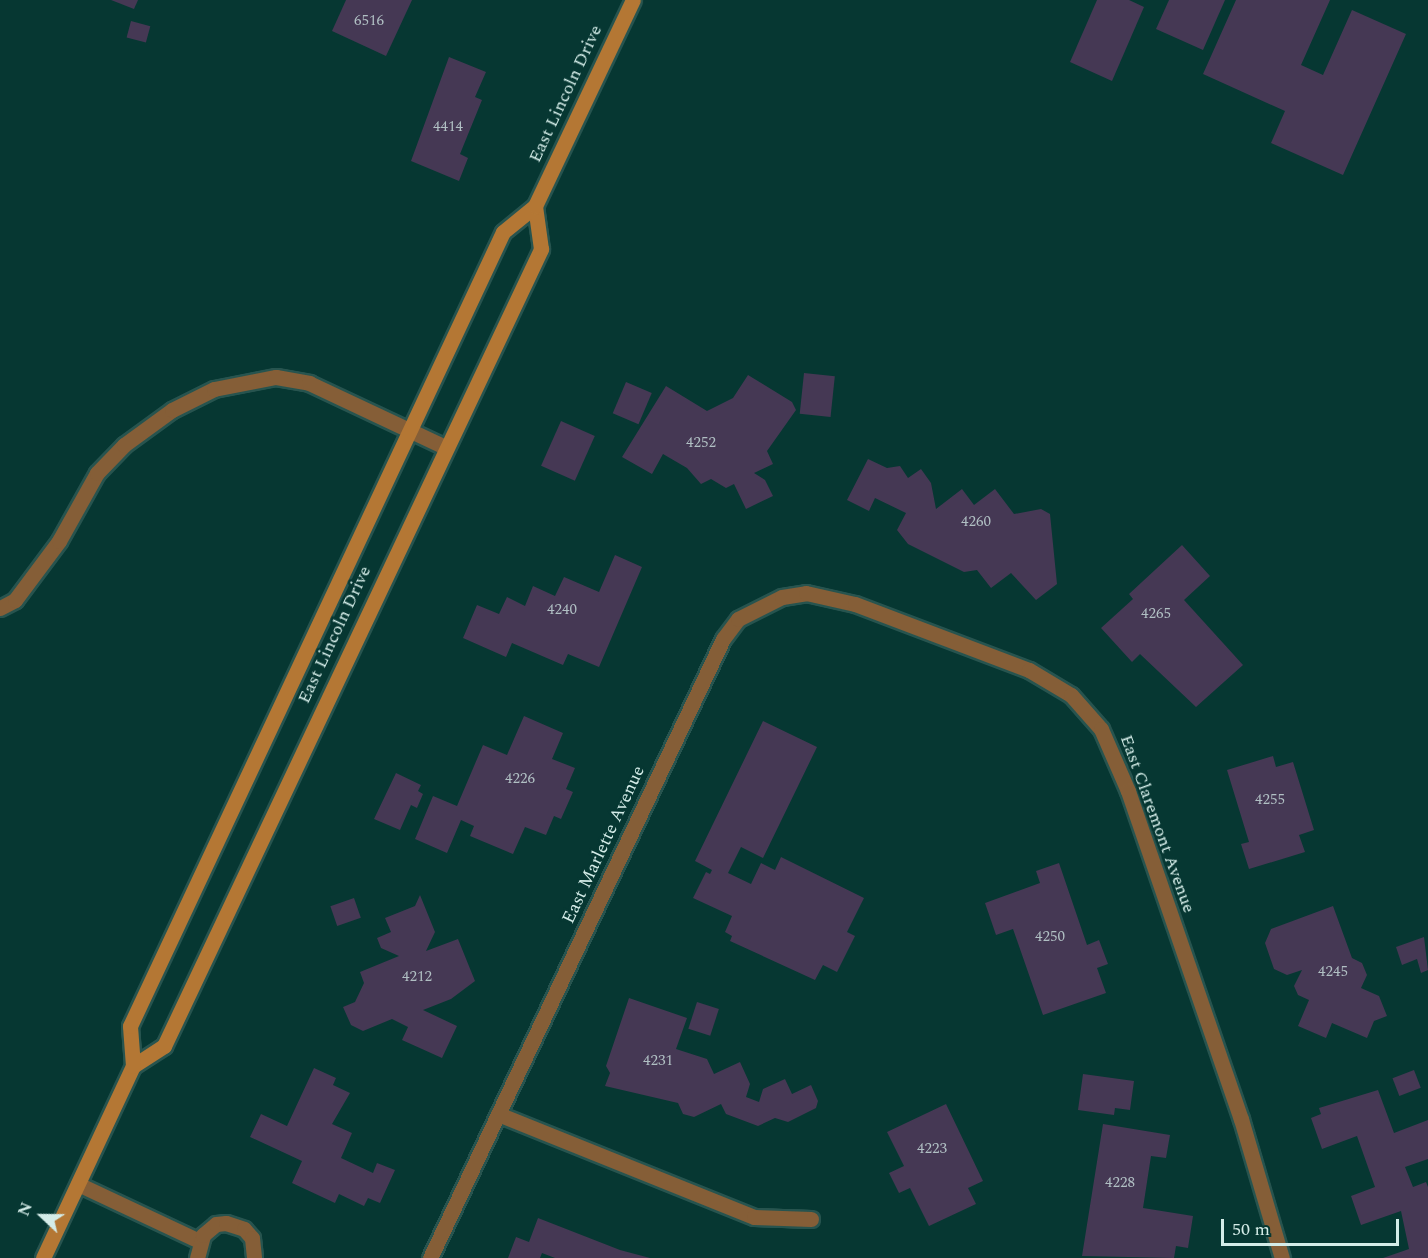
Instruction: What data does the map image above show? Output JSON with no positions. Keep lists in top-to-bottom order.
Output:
{
  "streets": {
    "main road": ["East Lincoln Drive"],
    "street": ["East Claremont Avenue", "East Marlette Avenue"]
  },
  "crossings": [
    ["East Claremont Avenue", "East Marlette Avenue"]
  ],
  "house_numbers": [
    "6516",
    "4414",
    "4252",
    "4260",
    "4240",
    "4265",
    "4226",
    "4255",
    "4250",
    "4245",
    "4212",
    "4231",
    "4223",
    "4228"
  ],
  "scale_bar": "50 m",
  "north": "left"
}
